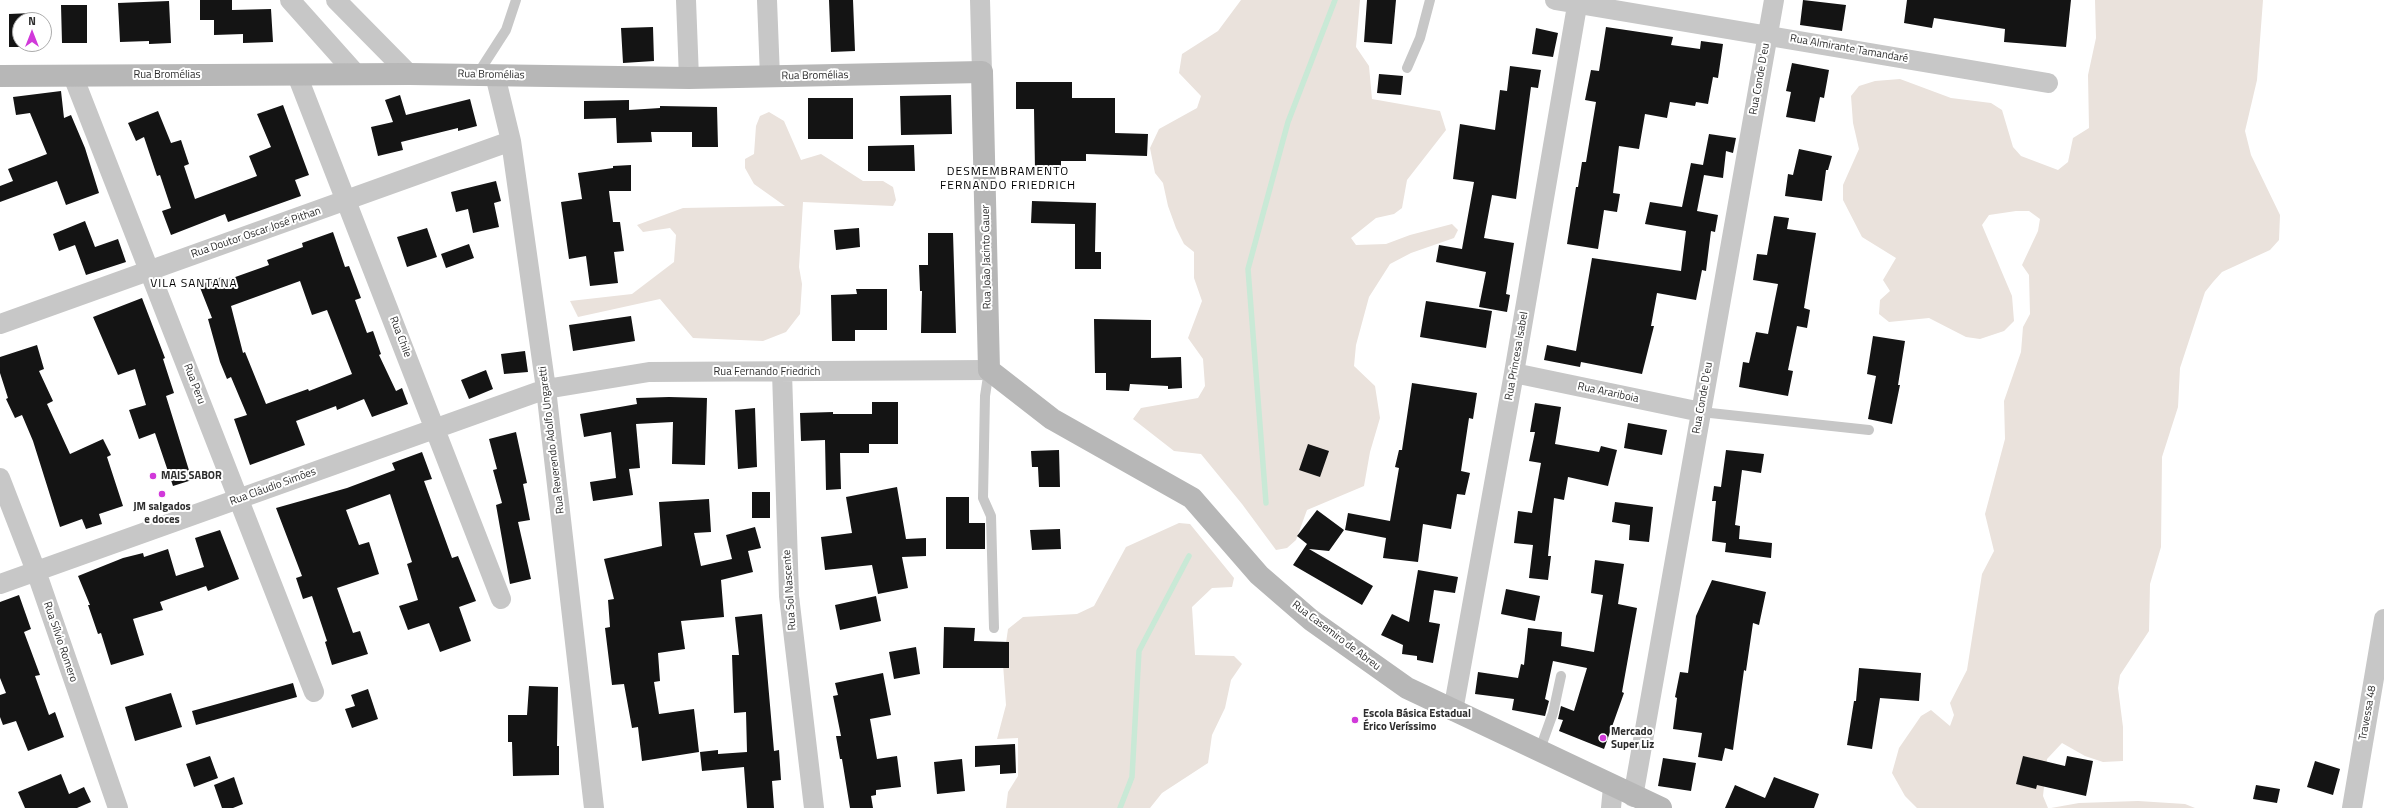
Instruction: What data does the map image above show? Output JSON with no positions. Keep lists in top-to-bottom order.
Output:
{
  "streets": {
    "street": [
      "Rua Almirante Tamandaré",
      "Rua Bromélias",
      "Rua Conde D'eu",
      "Rua Doutor Oscar José Pithan",
      "Rua João Jacinto Gauer",
      "Rua Chile",
      "Rua Princesa Isabel",
      "Rua Fernando Friedrich",
      "Rua Peru",
      "Rua Arariboia",
      "Rua Reverendo Adolfo Ungaretti",
      "Rua Cláudio Simões",
      "Rua Sol Nascente",
      "Rua Casemiro de Abreu",
      "Rua Sílvio Romero",
      "Travessa 48"
    ]
  },
  "crossings": [
    ["Rua Almirante Tamandaré", "Rua Conde D'eu"],
    ["Rua Almirante Tamandaré", "Rua Princesa Isabel"],
    ["Rua Bromélias", "Rua João Jacinto Gauer"],
    ["Rua Bromélias", "Rua Chile"],
    ["Rua Bromélias", "Rua Peru"],
    ["Rua Bromélias", "Rua Reverendo Adolfo Ungaretti"],
    ["Rua Conde D'eu", "Rua Arariboia"],
    ["Rua Conde D'eu", "Rua Casemiro de Abreu"],
    ["Rua Doutor Oscar José Pithan", "Rua Chile"],
    ["Rua Doutor Oscar José Pithan", "Rua Peru"],
    ["Rua Doutor Oscar José Pithan", "Rua Reverendo Adolfo Ungaretti"],
    ["Rua João Jacinto Gauer", "Rua Fernando Friedrich"],
    ["Rua João Jacinto Gauer", "Rua Casemiro de Abreu"],
    ["Rua Chile", "Rua Cláudio Simões"],
    ["Rua Princesa Isabel", "Rua Arariboia"],
    ["Rua Princesa Isabel", "Rua Casemiro de Abreu"],
    ["Rua Fernando Friedrich", "Rua Reverendo Adolfo Ungaretti"],
    ["Rua Fernando Friedrich", "Rua Cláudio Simões"],
    ["Rua Fernando Friedrich", "Rua Sol Nascente"],
    ["Rua Fernando Friedrich", "Rua Casemiro de Abreu"],
    ["Rua Peru", "Rua Cláudio Simões"],
    ["Rua Reverendo Adolfo Ungaretti", "Rua Cláudio Simões"],
    ["Rua Cláudio Simões", "Rua Sílvio Romero"]
  ],
  "districts": ["DESMEMBRAMENTO FERNANDO FRIEDRICH", "VILA SANTANA"],
  "places": [
    "MAIS SABOR",
    "JM salgados e doces",
    "Escola Básica Estadual Érico Veríssimo",
    "Mercado Super Liz"
  ],
  "north": "top"
}
